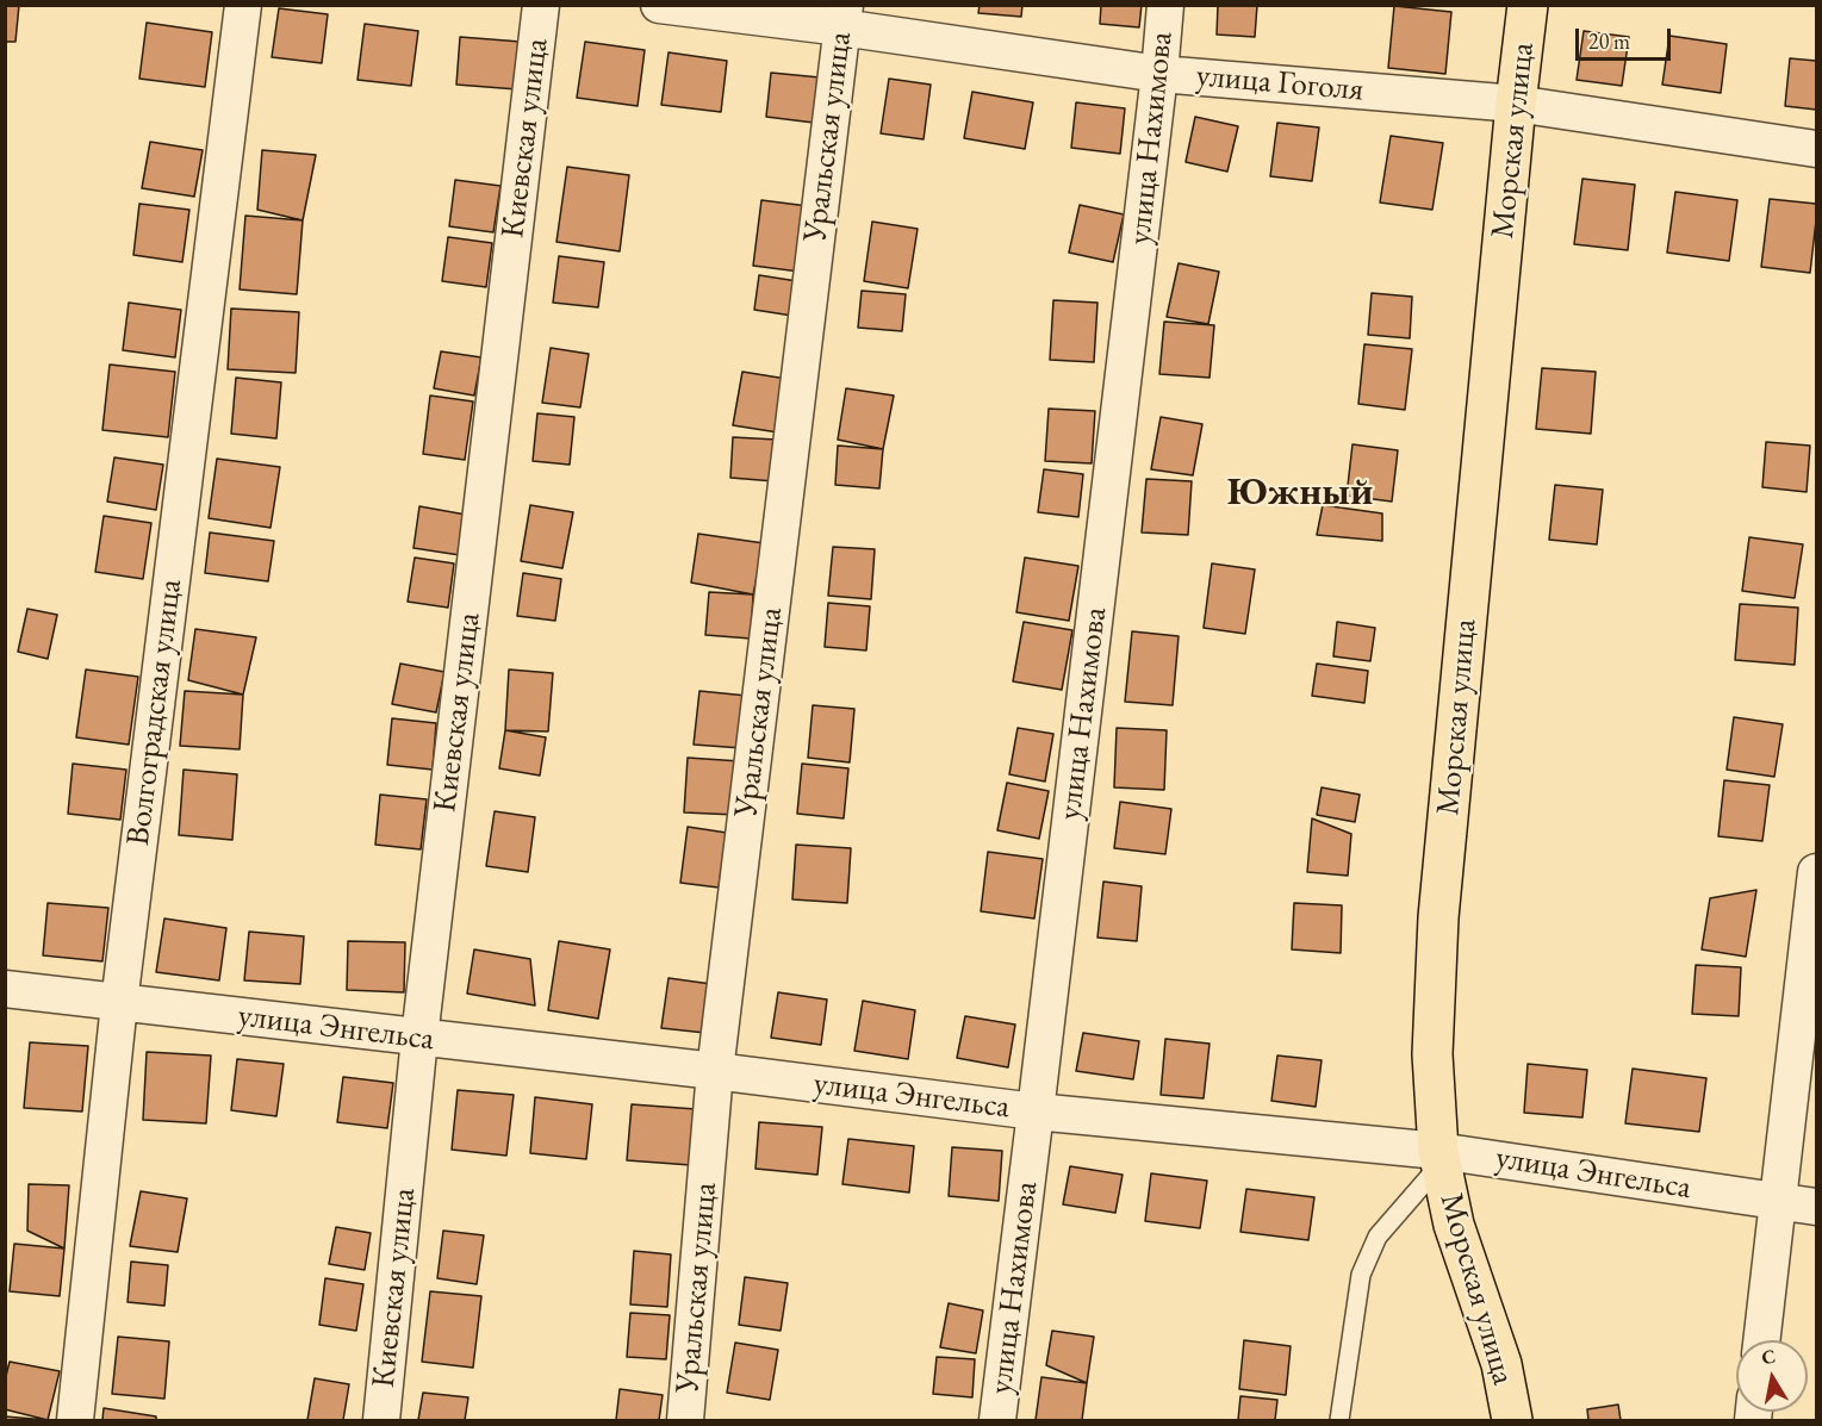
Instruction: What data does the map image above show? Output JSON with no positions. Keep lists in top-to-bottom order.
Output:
{
  "streets": {
    "highway": ["Морская улица"],
    "street": [
      "улица Гоголя",
      "Уральская улица",
      "Киевская улица",
      "улица Нахимова",
      "Волгоградская улица",
      "улица Энгельса"
    ]
  },
  "crossings": [
    ["улица Гоголя", "Уральская улица"],
    ["улица Гоголя", "улица Нахимова"],
    ["улица Гоголя", "Морская улица"],
    ["Уральская улица", "улица Энгельса"],
    ["Киевская улица", "улица Энгельса"],
    ["улица Нахимова", "улица Энгельса"],
    ["Морская улица", "улица Энгельса"],
    ["Волгоградская улица", "улица Энгельса"]
  ],
  "districts": ["Южный"],
  "scale_bar": "20 m",
  "north": "top"
}
